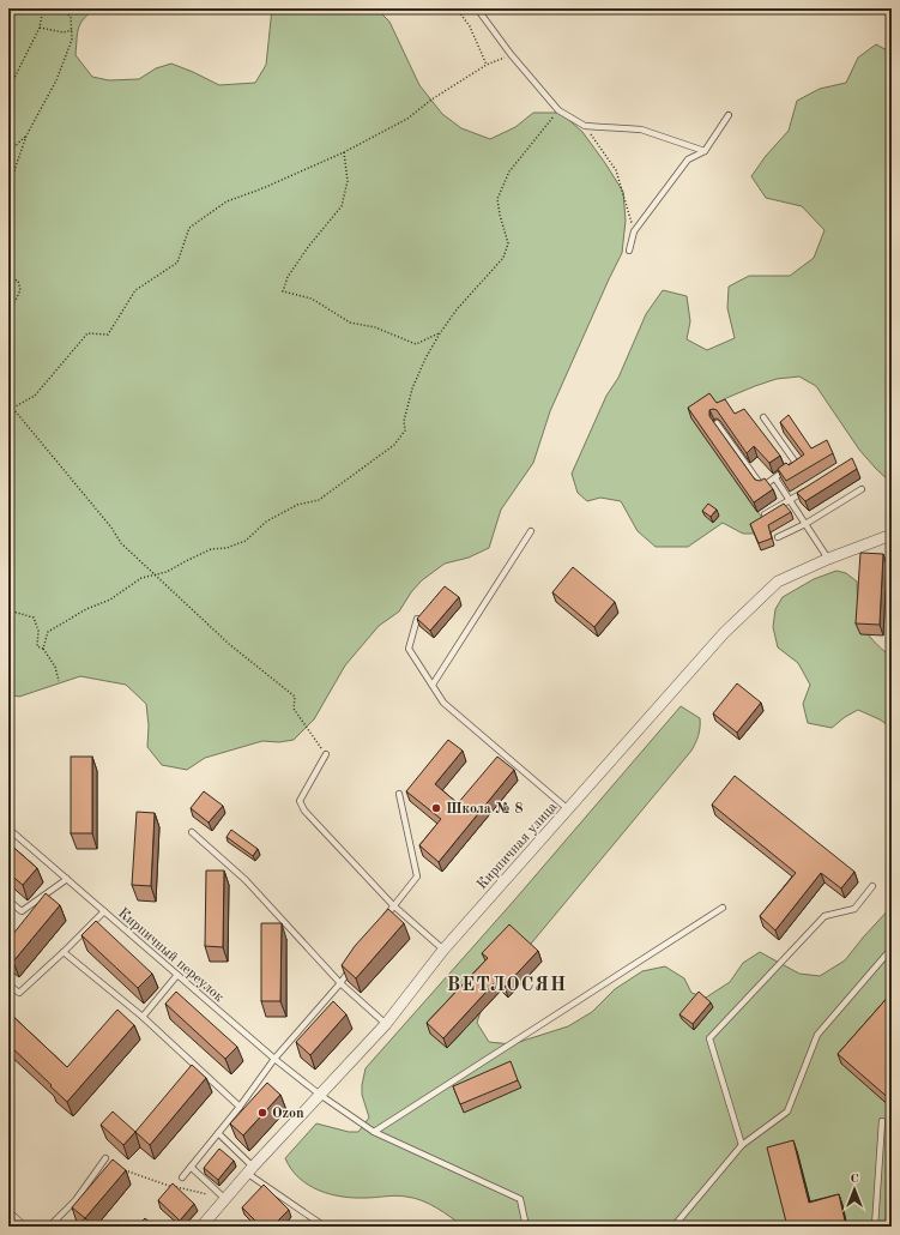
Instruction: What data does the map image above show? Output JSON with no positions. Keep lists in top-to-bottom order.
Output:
{
  "streets": {
    "street": ["Кирпичная улица"],
    "lane": ["Кирпичный переулок"]
  },
  "crossings": [
    ["Кирпичная улица", "Кирпичный переулок"]
  ],
  "districts": ["ВЕТЛОСЯН"],
  "places": ["Школа № 8", "Ozon"],
  "north": "top"
}
